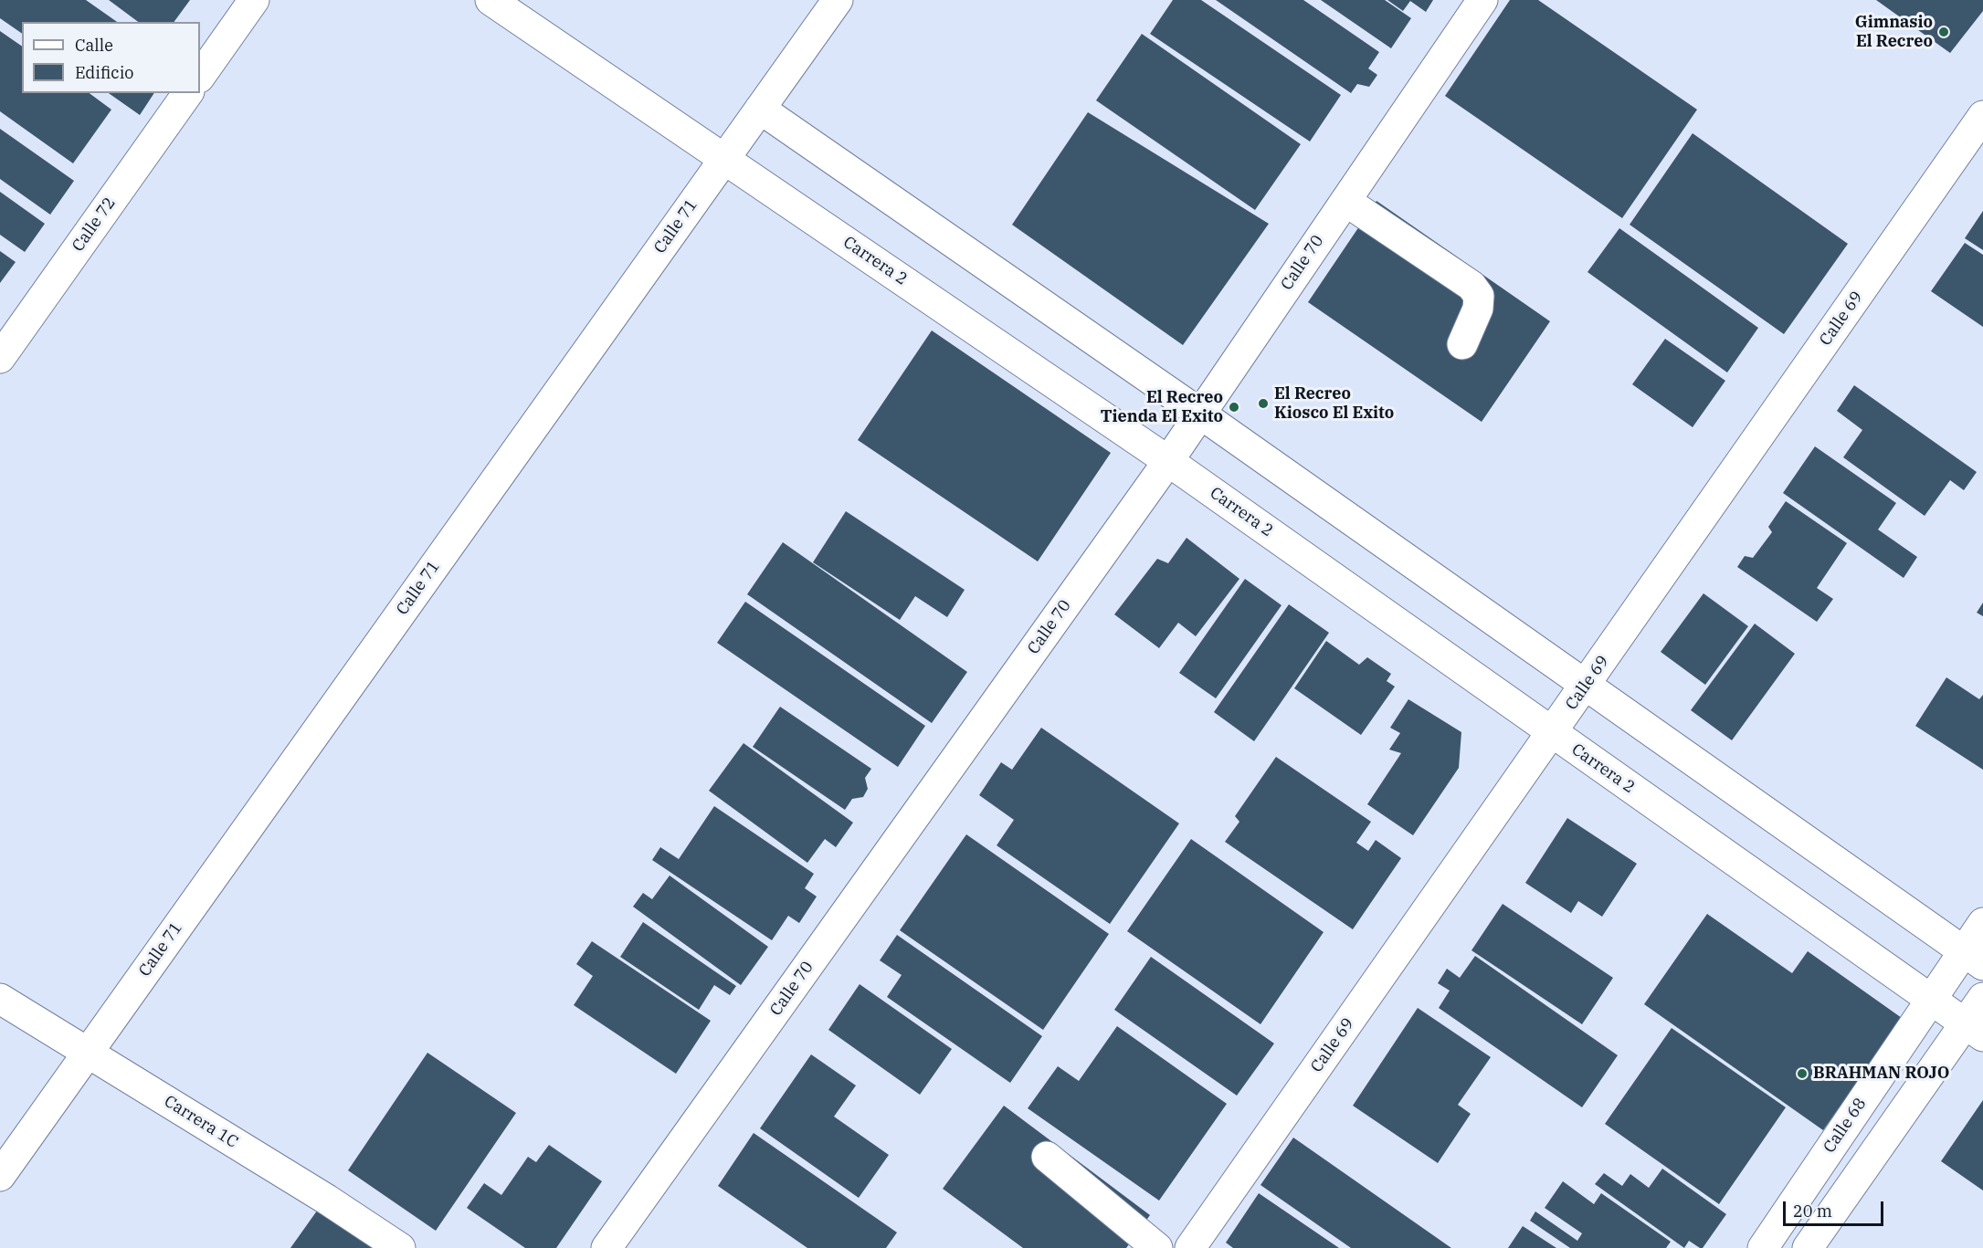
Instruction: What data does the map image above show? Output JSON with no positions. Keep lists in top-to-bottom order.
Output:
{
  "streets": {
    "street": [
      "Calle 72",
      "Calle 71",
      "Carrera 2",
      "Calle 70",
      "Calle 69",
      "Carrera 1C",
      "Calle 68"
    ]
  },
  "crossings": [
    ["Calle 71", "Carrera 2"],
    ["Calle 71", "Carrera 1C"],
    ["Carrera 2", "Calle 70"],
    ["Carrera 2", "Calle 69"],
    ["Carrera 2", "Calle 68"]
  ],
  "places": [
    "Gimnasio El Recreo",
    "El Recreo Kiosco El Exito",
    "El Recreo Tienda El Exito",
    "BRAHMAN ROJO"
  ],
  "legend": ["Calle", "Edificio"],
  "scale_bar": "20 m"
}
